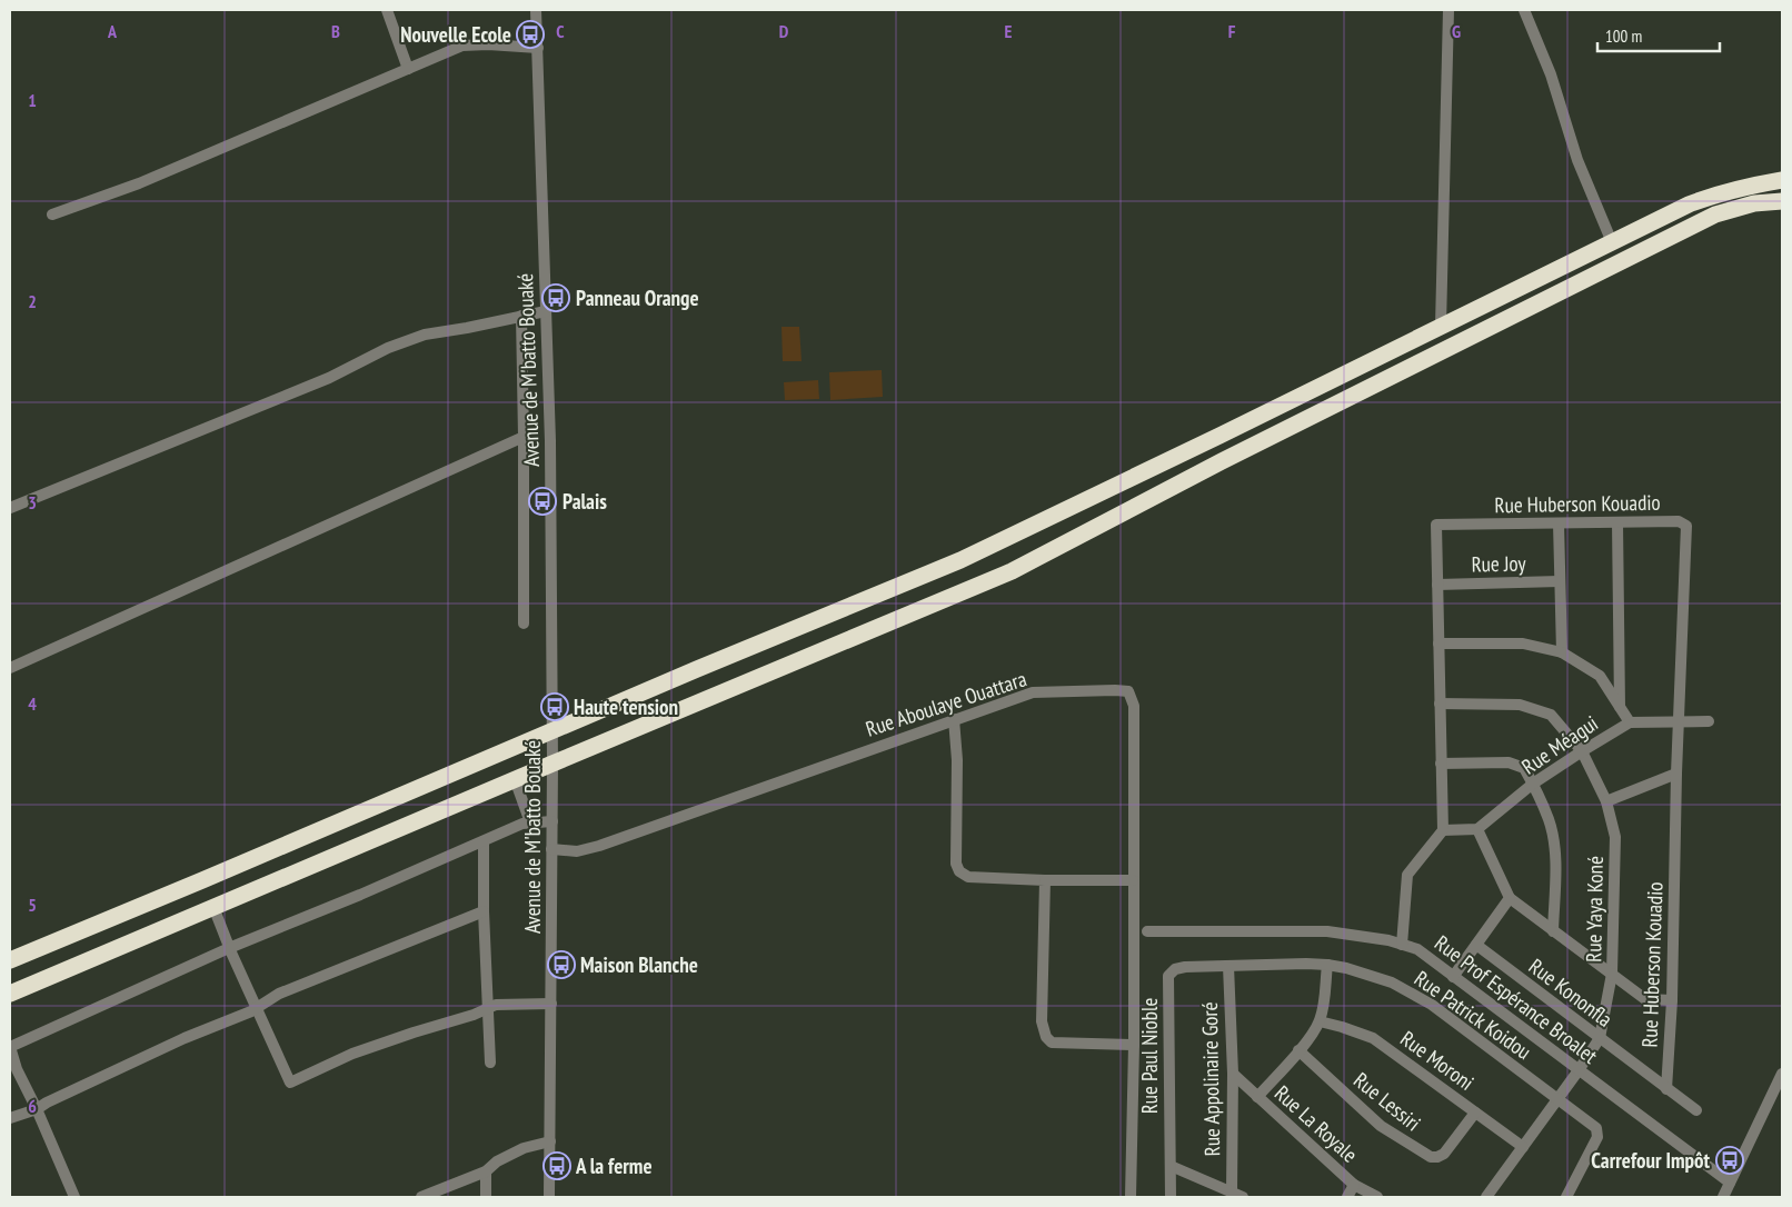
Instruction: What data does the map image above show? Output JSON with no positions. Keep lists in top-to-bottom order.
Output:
{
  "streets": {
    "street": [
      "Avenue de M'batto Bouaké",
      "Rue Huberson Kouadio",
      "Rue Joy",
      "Rue Aboulaye Ouattara",
      "Rue Méagui",
      "Rue Yaya Koné",
      "Rue Kononfla",
      "Rue Prof Espérance Broalet",
      "Rue Patrick Koidou",
      "Rue Paul Nioble",
      "Rue Moroni",
      "Rue Appolinaire Goré",
      "Rue Lessiri",
      "Rue La Royale"
    ]
  },
  "crossings": [
    ["Avenue de M'batto Bouaké", "Rue Aboulaye Ouattara"],
    ["Rue Huberson Kouadio", "Rue Joy"],
    ["Rue Huberson Kouadio", "Rue Méagui"],
    ["Rue Huberson Kouadio", "Rue Yaya Koné"],
    ["Rue Huberson Kouadio", "Rue Kononfla"],
    ["Rue Méagui", "Rue Yaya Koné"],
    ["Rue Yaya Koné", "Rue Kononfla"],
    ["Rue Yaya Koné", "Rue Prof Espérance Broalet"],
    ["Rue Yaya Koné", "Rue Patrick Koidou"],
    ["Rue Yaya Koné", "Rue Moroni"],
    ["Rue Patrick Koidou", "Rue Paul Nioble"],
    ["Rue Patrick Koidou", "Rue Appolinaire Goré"],
    ["Rue Paul Nioble", "Rue Appolinaire Goré"],
    ["Rue Moroni", "Rue Lessiri"],
    ["Rue Appolinaire Goré", "Rue La Royale"]
  ],
  "places": {
    "bus stop": [
      "Nouvelle Ecole",
      "Panneau Orange",
      "Palais",
      "Haute tension",
      "Maison Blanche",
      "Carrefour Impôt",
      "A la ferme"
    ]
  },
  "scale_bar": "100 m",
  "grid": {
    "columns": [
      "A",
      "B",
      "C",
      "D",
      "E",
      "F",
      "G"
    ],
    "rows": [
      "1",
      "2",
      "3",
      "4",
      "5",
      "6"
    ]
  }
}
